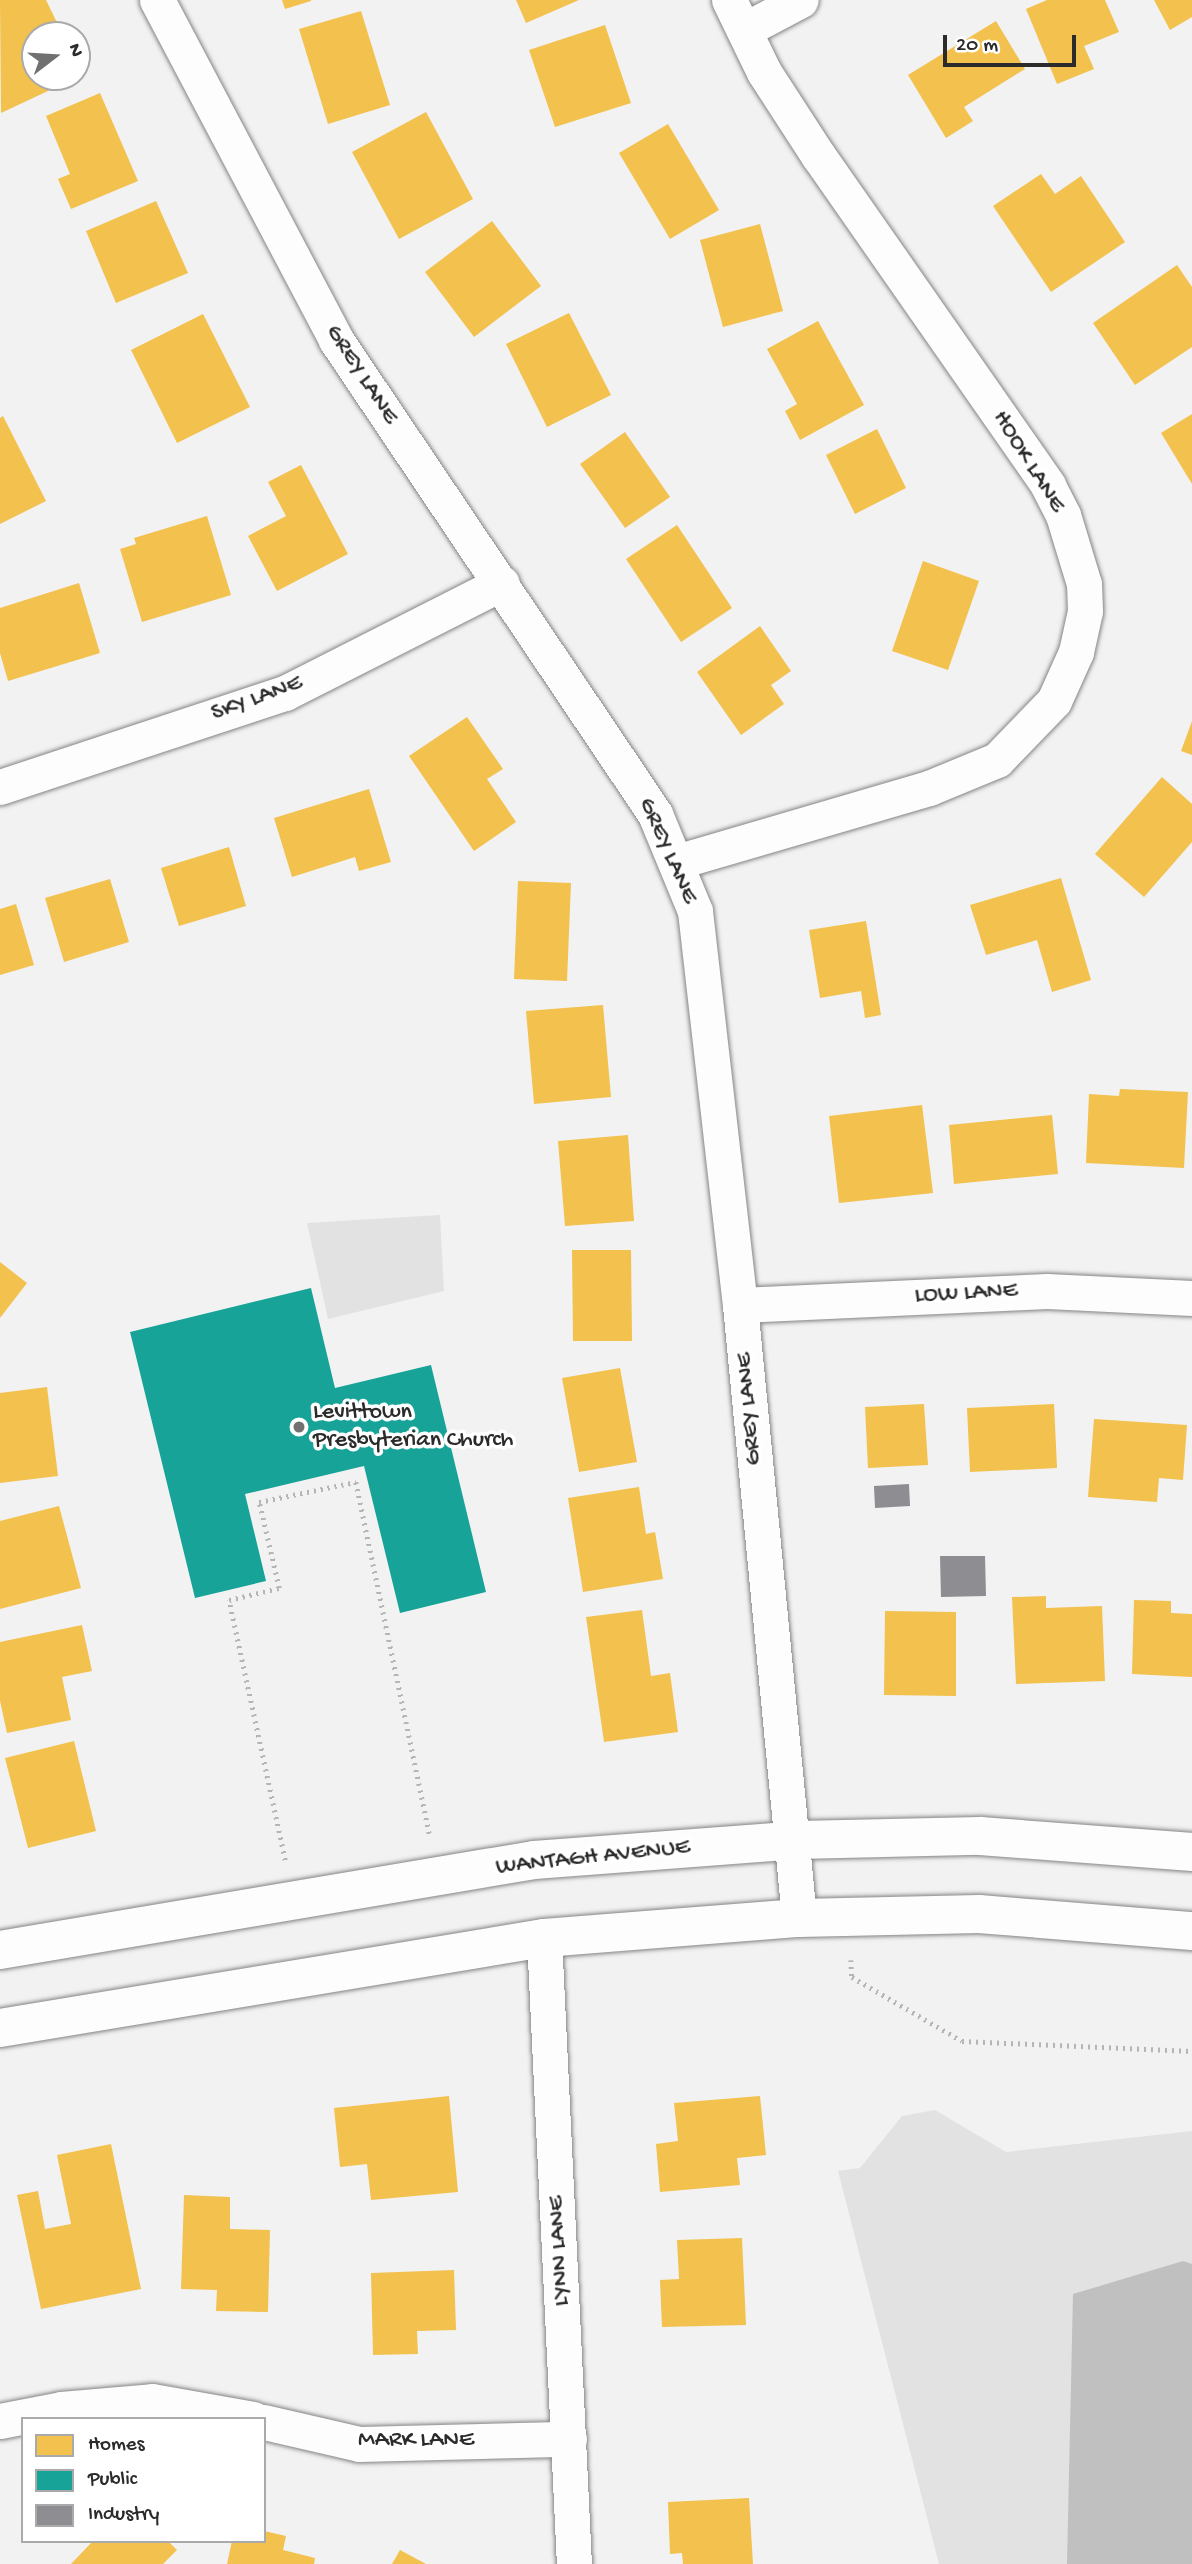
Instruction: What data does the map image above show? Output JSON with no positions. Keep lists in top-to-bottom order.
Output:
{
  "streets": {
    "main road": ["WANTAGH AVENUE"],
    "street": [
      "GREY LANE",
      "HOOK LANE",
      "SKY LANE",
      "LOW LANE",
      "LYNN LANE",
      "MARK LANE"
    ]
  },
  "crossings": [
    ["GREY LANE", "HOOK LANE"],
    ["GREY LANE", "SKY LANE"],
    ["GREY LANE", "LOW LANE"],
    ["GREY LANE", "WANTAGH AVENUE"],
    ["LYNN LANE", "MARK LANE"]
  ],
  "places": ["Levittown Presbyterian Church"],
  "legend": ["Homes", "Public", "Industry"],
  "scale_bar": "20 m",
  "north": "right"
}
